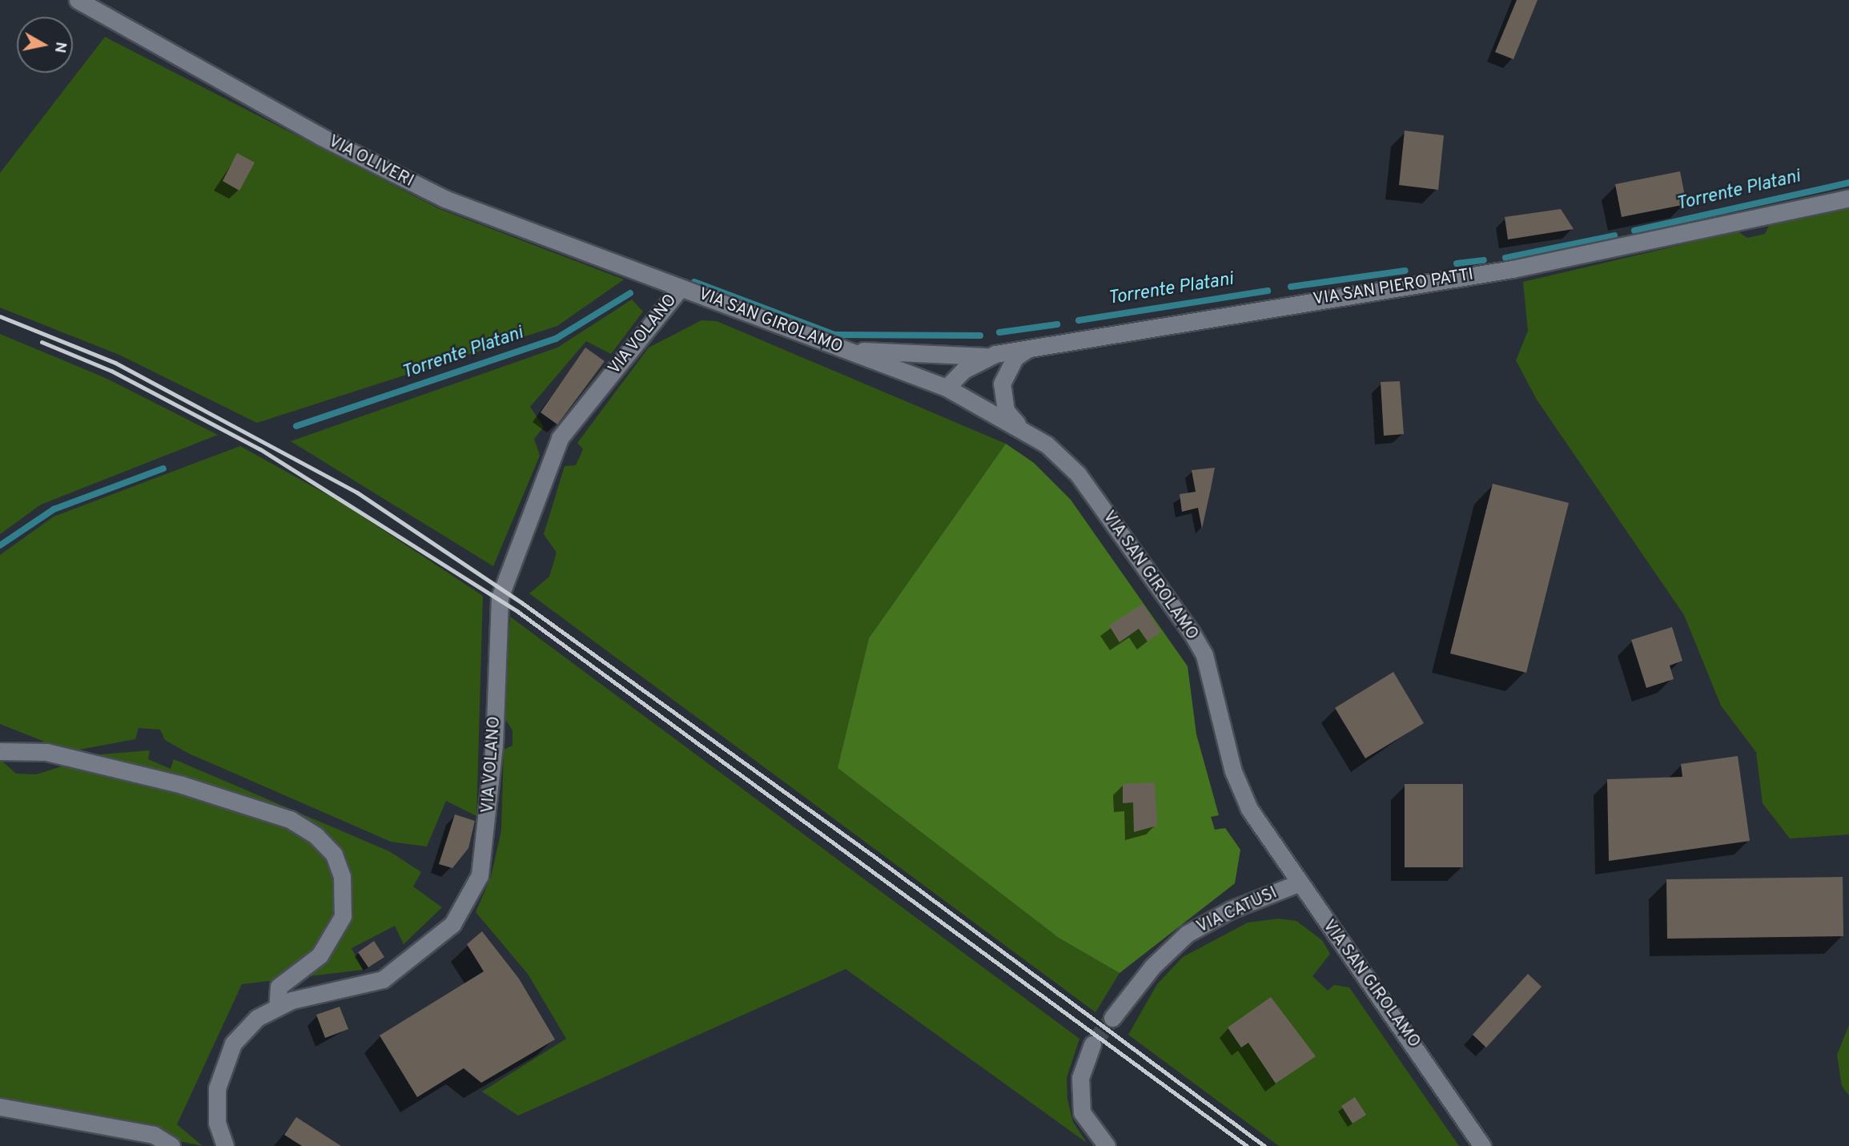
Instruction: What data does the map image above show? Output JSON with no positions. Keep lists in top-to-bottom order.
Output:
{
  "streets": {
    "street": [
      "VIA OLIVERI",
      "VIA SAN PIERO PATTI",
      "VIA SAN GIROLAMO",
      "VIA VOLANO",
      "VIA CATUSI"
    ]
  },
  "crossings": [
    ["VIA OLIVERI", "VIA SAN GIROLAMO"],
    ["VIA OLIVERI", "VIA VOLANO"],
    ["VIA SAN PIERO PATTI", "VIA SAN GIROLAMO"],
    ["VIA SAN GIROLAMO", "VIA VOLANO"],
    ["VIA SAN GIROLAMO", "VIA CATUSI"]
  ],
  "water": ["Torrente Platani"],
  "north": "right"
}
